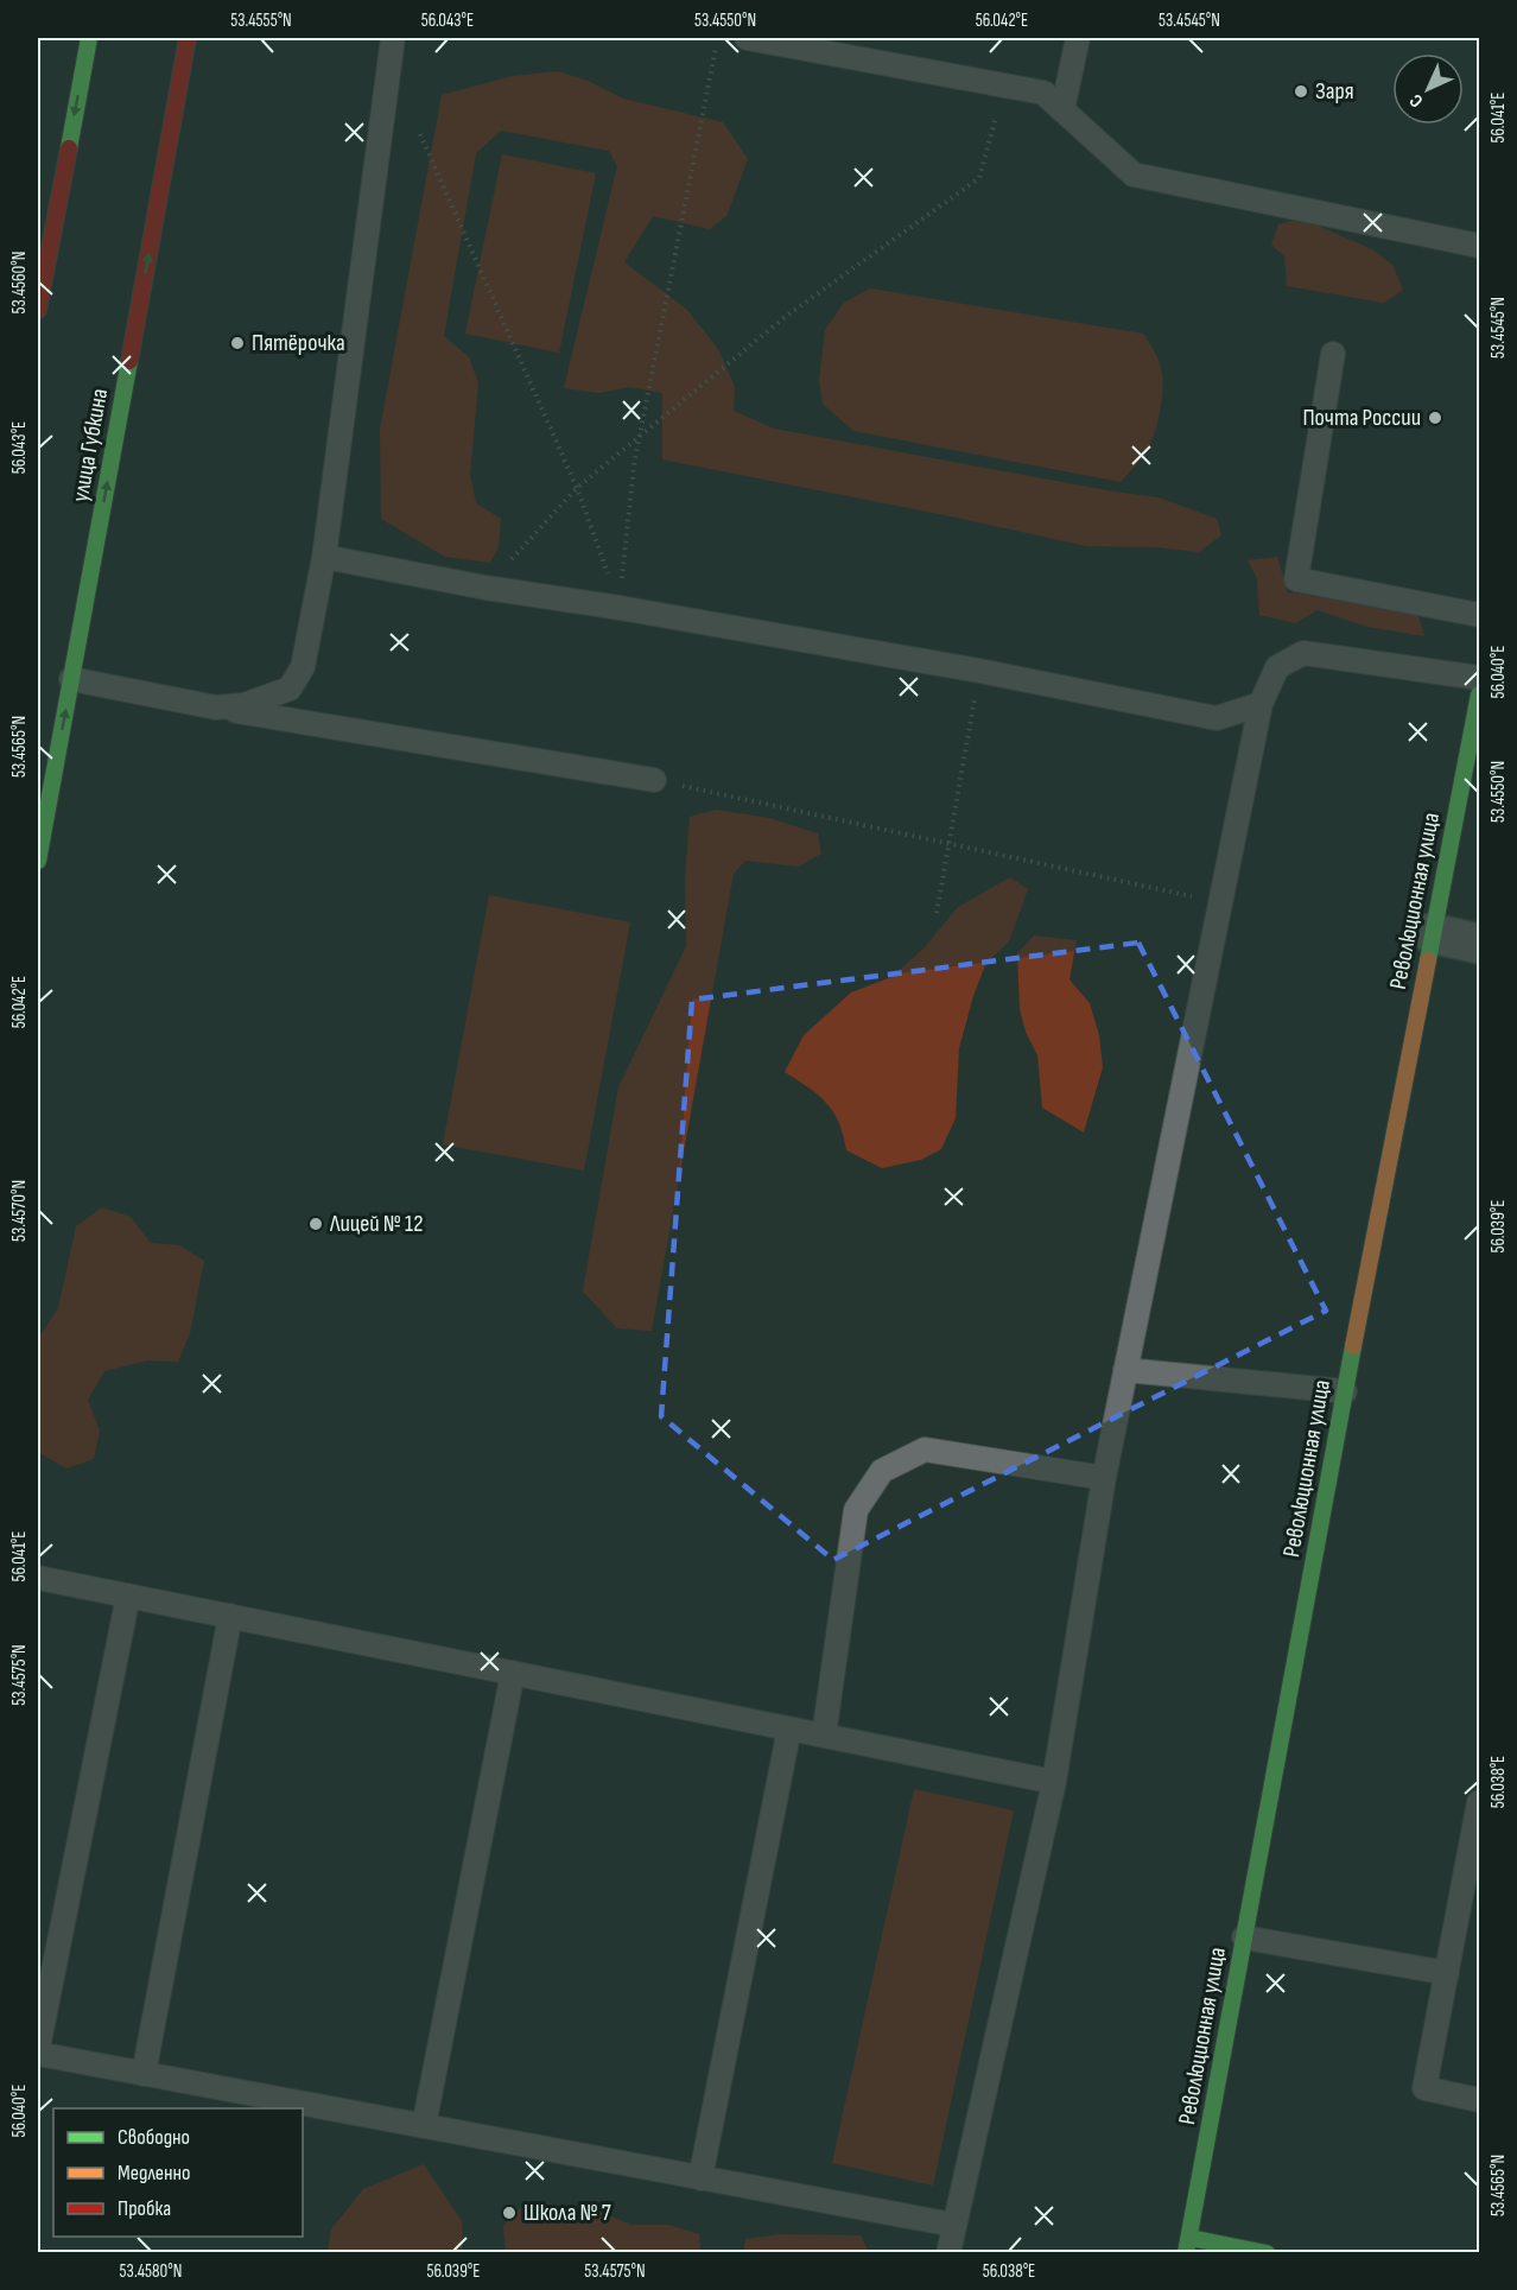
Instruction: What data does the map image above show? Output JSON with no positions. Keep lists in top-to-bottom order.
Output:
{
  "streets": {
    "street": ["улица Губкина", "Революционная улица"]
  },
  "places": [
    "Заря",
    "Пятёрочка",
    "Почта России",
    "Лицей № 12",
    "Школа № 7"
  ],
  "legend": ["Свободно", "Медленно", "Пробка"],
  "north": "bottom left",
  "coordinates": [
    "53.4555°N",
    "56.043°E",
    "53.4550°N",
    "56.042°E",
    "53.4545°N",
    "56.041°E",
    "53.4560°N",
    "56.040°E",
    "53.4565°N",
    "53.4570°N",
    "56.039°E",
    "53.4575°N",
    "56.038°E",
    "53.4580°N"
  ]
}
